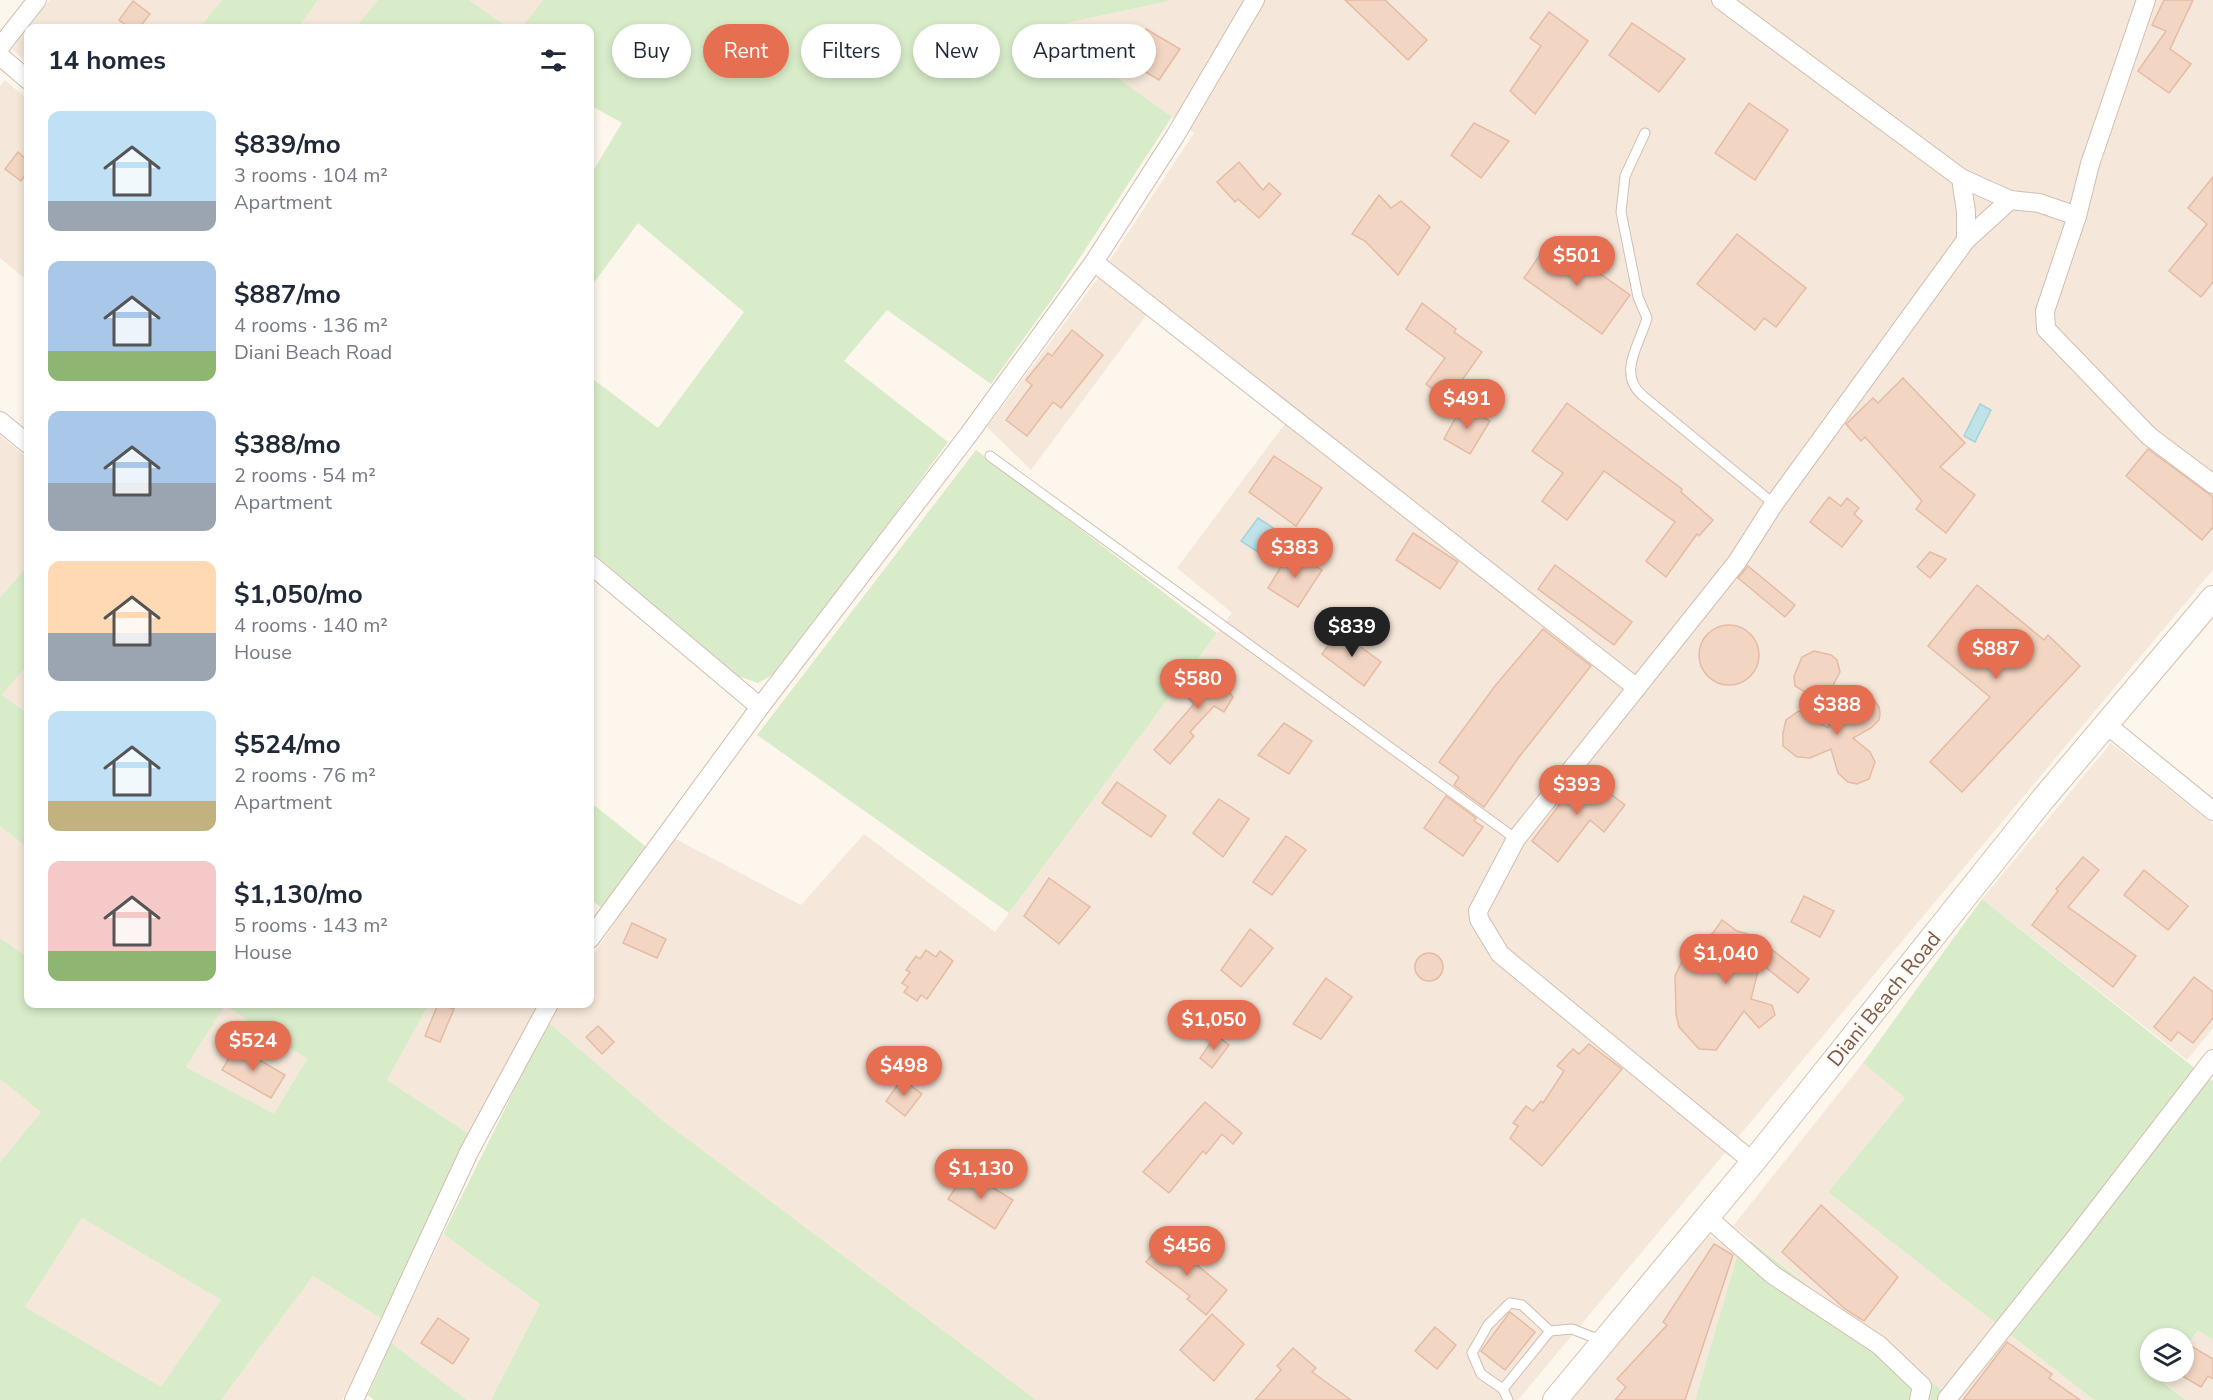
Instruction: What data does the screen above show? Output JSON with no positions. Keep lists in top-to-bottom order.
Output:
{
  "streets": {
    "main road": ["Diani Beach Road"]
  },
  "page": {
    "chip": [
      "Buy",
      "Rent",
      "Filters",
      "New",
      "Apartment"
    ],
    "heading": "14 homes",
    "list": [
      {
        "name": "$839/mo",
        "note": "3 rooms · 104 m² · Apartment"
      },
      {
        "name": "$887/mo",
        "note": "4 rooms · 136 m² · Diani Beach Road"
      },
      {
        "name": "$388/mo",
        "note": "2 rooms · 54 m² · Apartment"
      },
      {
        "name": "$1,050/mo",
        "note": "4 rooms · 140 m² · House"
      },
      {
        "name": "$524/mo",
        "note": "2 rooms · 76 m² · Apartment"
      },
      {
        "name": "$1,130/mo",
        "note": "5 rooms · 143 m² · House"
      }
    ],
    "price": [
      "$501",
      "$491",
      "$383",
      "$839",
      "$887",
      "$580",
      "$388",
      "$393",
      "$1,040",
      "$1,050",
      "$524",
      "$498",
      "$1,130",
      "$456"
    ]
  }
}
